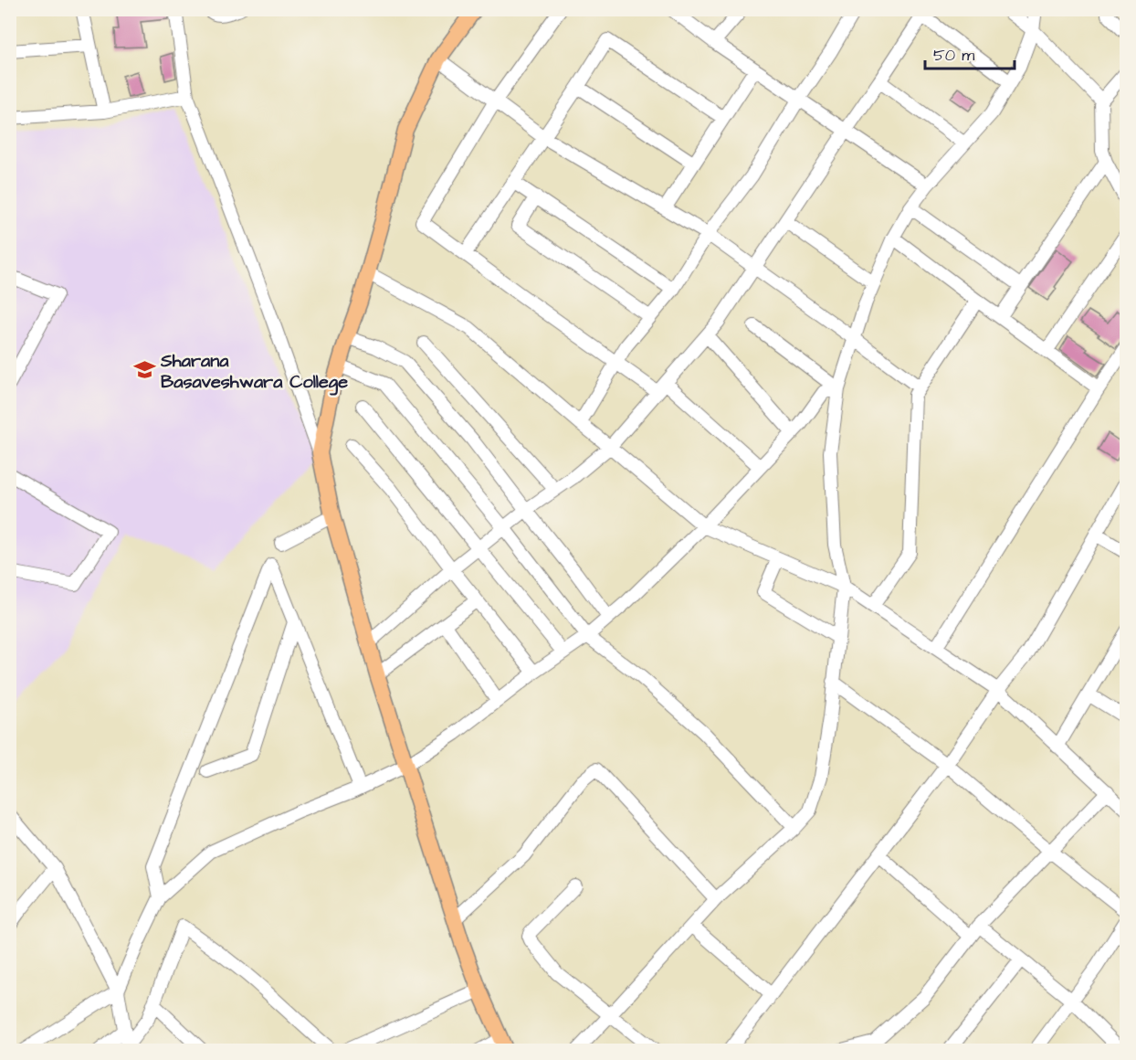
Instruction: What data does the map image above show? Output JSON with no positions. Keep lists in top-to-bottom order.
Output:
{
  "places": {
    "school or university": ["Sharana Basaveshwara College"]
  },
  "scale_bar": "50 m"
}
